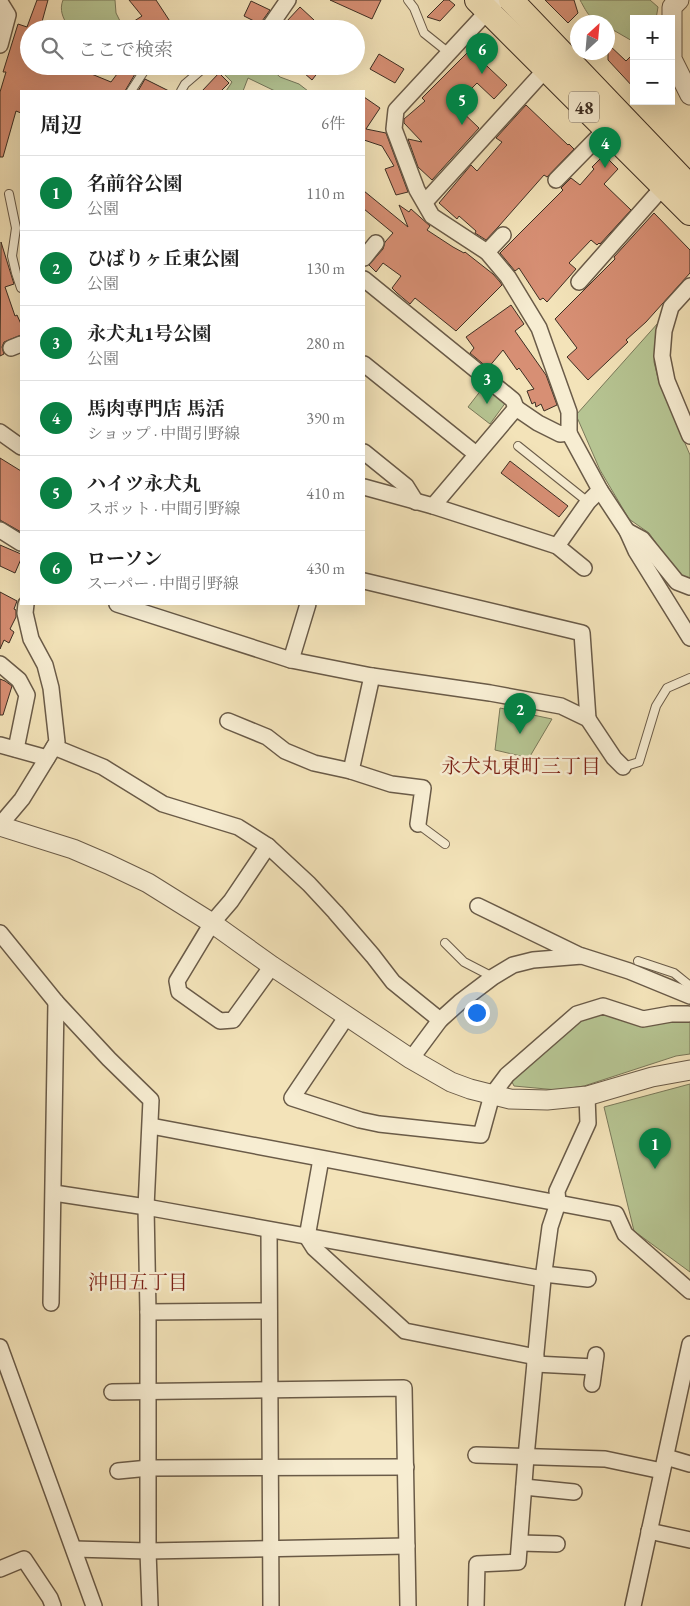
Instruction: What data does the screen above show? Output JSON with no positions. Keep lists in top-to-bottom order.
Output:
{
  "streets": {
    "main road": ["48"]
  },
  "districts": ["永犬丸東町三丁目", "沖田五丁目"],
  "north": "top right",
  "page": {
    "map_buttons": ["+", "−"],
    "search": "ここで検索",
    "pins": [
      "6",
      "5",
      "4",
      "3",
      "2",
      "1"
    ],
    "heading": ["周辺", "6件"],
    "list": [
      {
        "mark": "1",
        "name": "名前谷公園",
        "note": "公園",
        "value": "110 m"
      },
      {
        "mark": "2",
        "name": "ひばりヶ丘東公園",
        "note": "公園",
        "value": "130 m"
      },
      {
        "mark": "3",
        "name": "永犬丸1号公園",
        "note": "公園",
        "value": "280 m"
      },
      {
        "mark": "4",
        "name": "馬肉専門店 馬活",
        "note": "ショップ · 中間引野線",
        "value": "390 m"
      },
      {
        "mark": "5",
        "name": "ハイツ永犬丸",
        "note": "スポット · 中間引野線",
        "value": "410 m"
      },
      {
        "mark": "6",
        "name": "ローソン",
        "note": "スーパー · 中間引野線",
        "value": "430 m"
      }
    ]
  }
}
